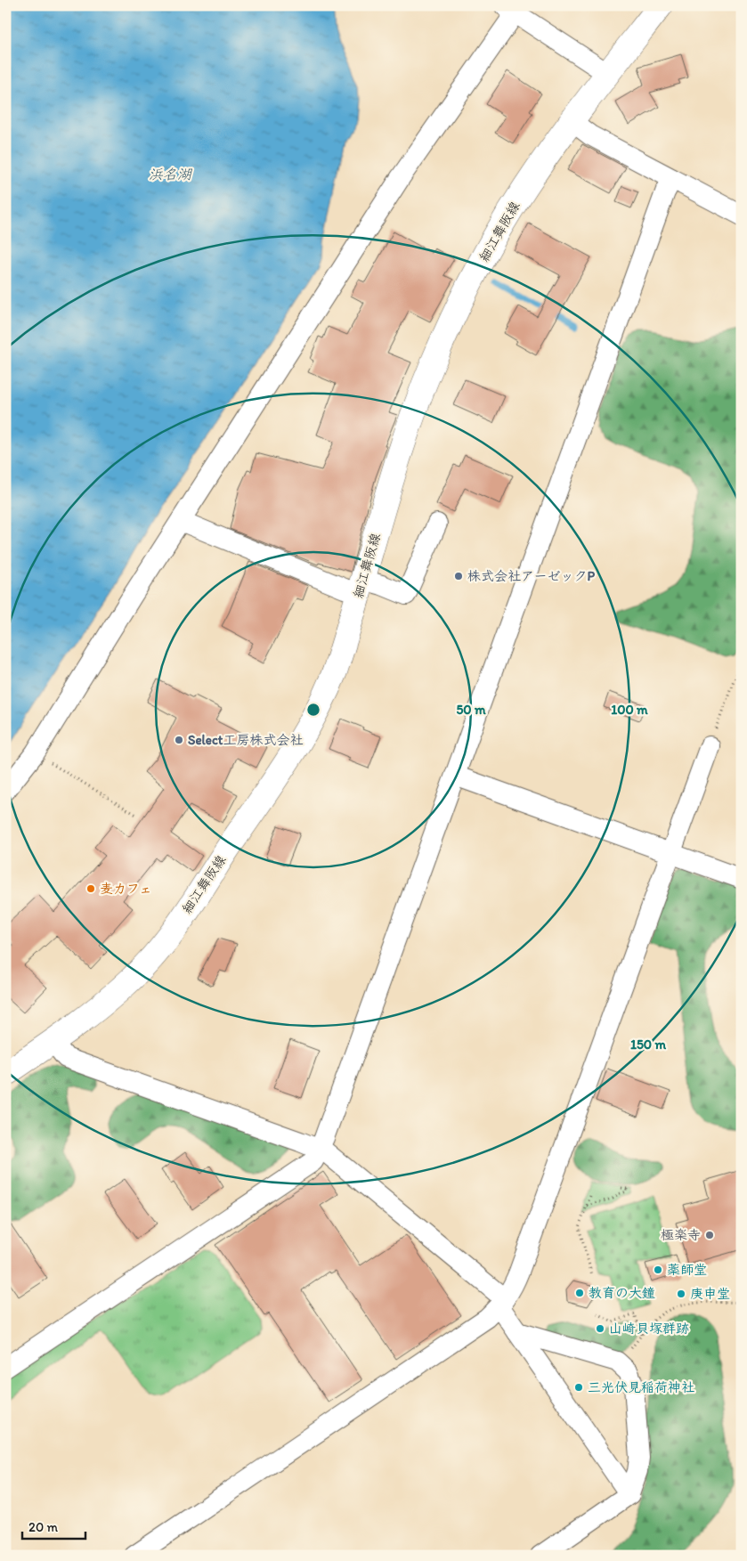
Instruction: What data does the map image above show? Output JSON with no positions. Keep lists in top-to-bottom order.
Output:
{
  "streets": {
    "main road": ["細江舞阪線"]
  },
  "water": ["浜名湖"],
  "places": [
    "株式会社アーゼックP",
    "Select工房株式会社",
    "麦カフェ",
    "極楽寺",
    "薬師堂",
    "教育の大鐘",
    "庚申堂",
    "山崎貝塚群跡",
    "三光伏見稲荷神社"
  ],
  "scale_bar": "20 m",
  "rings": ["50 m", "100 m", "150 m"]
}
